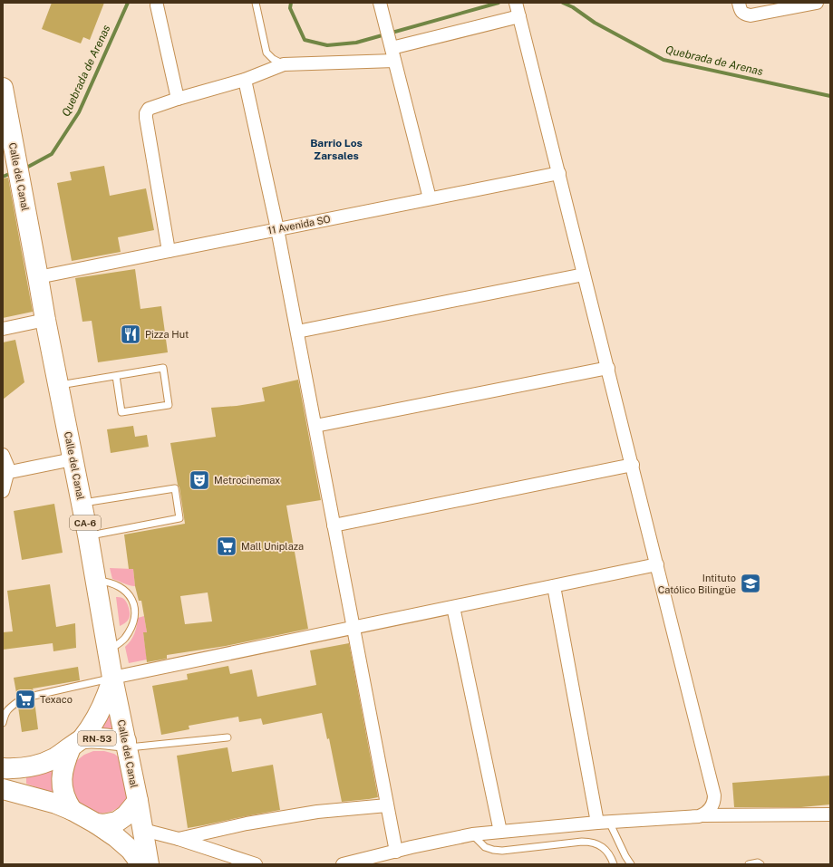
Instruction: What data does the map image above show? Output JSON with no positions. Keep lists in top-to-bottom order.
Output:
{
  "streets": {
    "main road": ["Calle del Canal", "CA-6", "RN-53"],
    "street": ["11 Avenida SO"]
  },
  "crossings": [
    ["Calle del Canal", "11 Avenida SO"],
    ["Calle del Canal", "RN-53"]
  ],
  "districts": ["Barrio Los Zarsales"],
  "water": ["Quebrada de Arenas"],
  "places": {
    "restaurant": ["Pizza Hut"],
    "theatre": ["Metrocinemax"],
    "supermarket": ["Mall Uniplaza", "Texaco"],
    "school or university": ["Intituto Católico Bilingüe"]
  }
}
